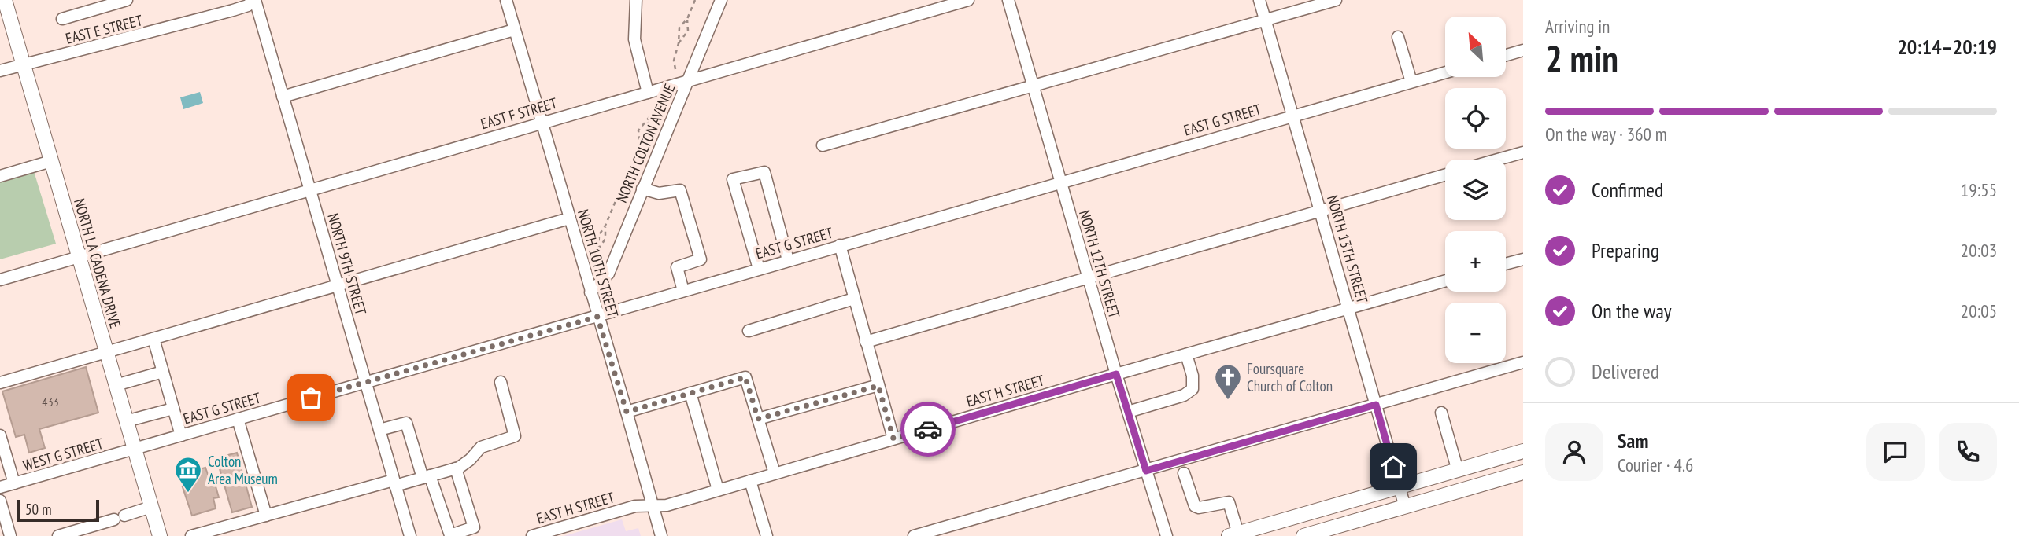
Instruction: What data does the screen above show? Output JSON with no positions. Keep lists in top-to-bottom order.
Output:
{
  "streets": {
    "main road": ["NORTH LA CADENA DRIVE"],
    "street": [
      "EAST E STREET",
      "EAST F STREET",
      "EAST G STREET",
      "NORTH COLTON AVENUE",
      "NORTH 13TH STREET",
      "NORTH 10TH STREET",
      "NORTH 9TH STREET",
      "NORTH 12TH STREET",
      "EAST H STREET",
      "WEST G STREET"
    ]
  },
  "crossings": [
    ["EAST E STREET", "NORTH LA CADENA DRIVE"],
    ["EAST E STREET", "NORTH 9TH STREET"],
    ["EAST F STREET", "NORTH COLTON AVENUE"],
    ["EAST F STREET", "NORTH LA CADENA DRIVE"],
    ["EAST F STREET", "NORTH 10TH STREET"],
    ["EAST F STREET", "NORTH 9TH STREET"],
    ["EAST G STREET", "NORTH 13TH STREET"],
    ["EAST G STREET", "NORTH LA CADENA DRIVE"],
    ["EAST G STREET", "NORTH 10TH STREET"],
    ["EAST G STREET", "NORTH 9TH STREET"],
    ["EAST G STREET", "NORTH 12TH STREET"],
    ["EAST G STREET", "WEST G STREET"],
    ["NORTH COLTON AVENUE", "NORTH 10TH STREET"],
    ["NORTH 13TH STREET", "EAST H STREET"],
    ["NORTH LA CADENA DRIVE", "WEST G STREET"],
    ["NORTH 10TH STREET", "EAST H STREET"],
    ["NORTH 12TH STREET", "EAST H STREET"]
  ],
  "places": {
    "church": ["Foursquare Church of Colton"],
    "museum": ["Colton Area Museum"]
  },
  "house_numbers": ["433"],
  "scale_bar": "50 m",
  "north": "top left",
  "page": {
    "heading": ["2 min", "Arriving in", "20:14–20:19"],
    "panel": ["Sam", "Courier · 4.6"],
    "map_buttons": ["+", "−"],
    "bar": "On the way · 360 m",
    "list": [
      ["Confirmed", "19:55"],
      ["Preparing", "20:03"],
      ["On the way", "20:05"],
      "Delivered"
    ],
    "scale": "50 m"
  }
}
